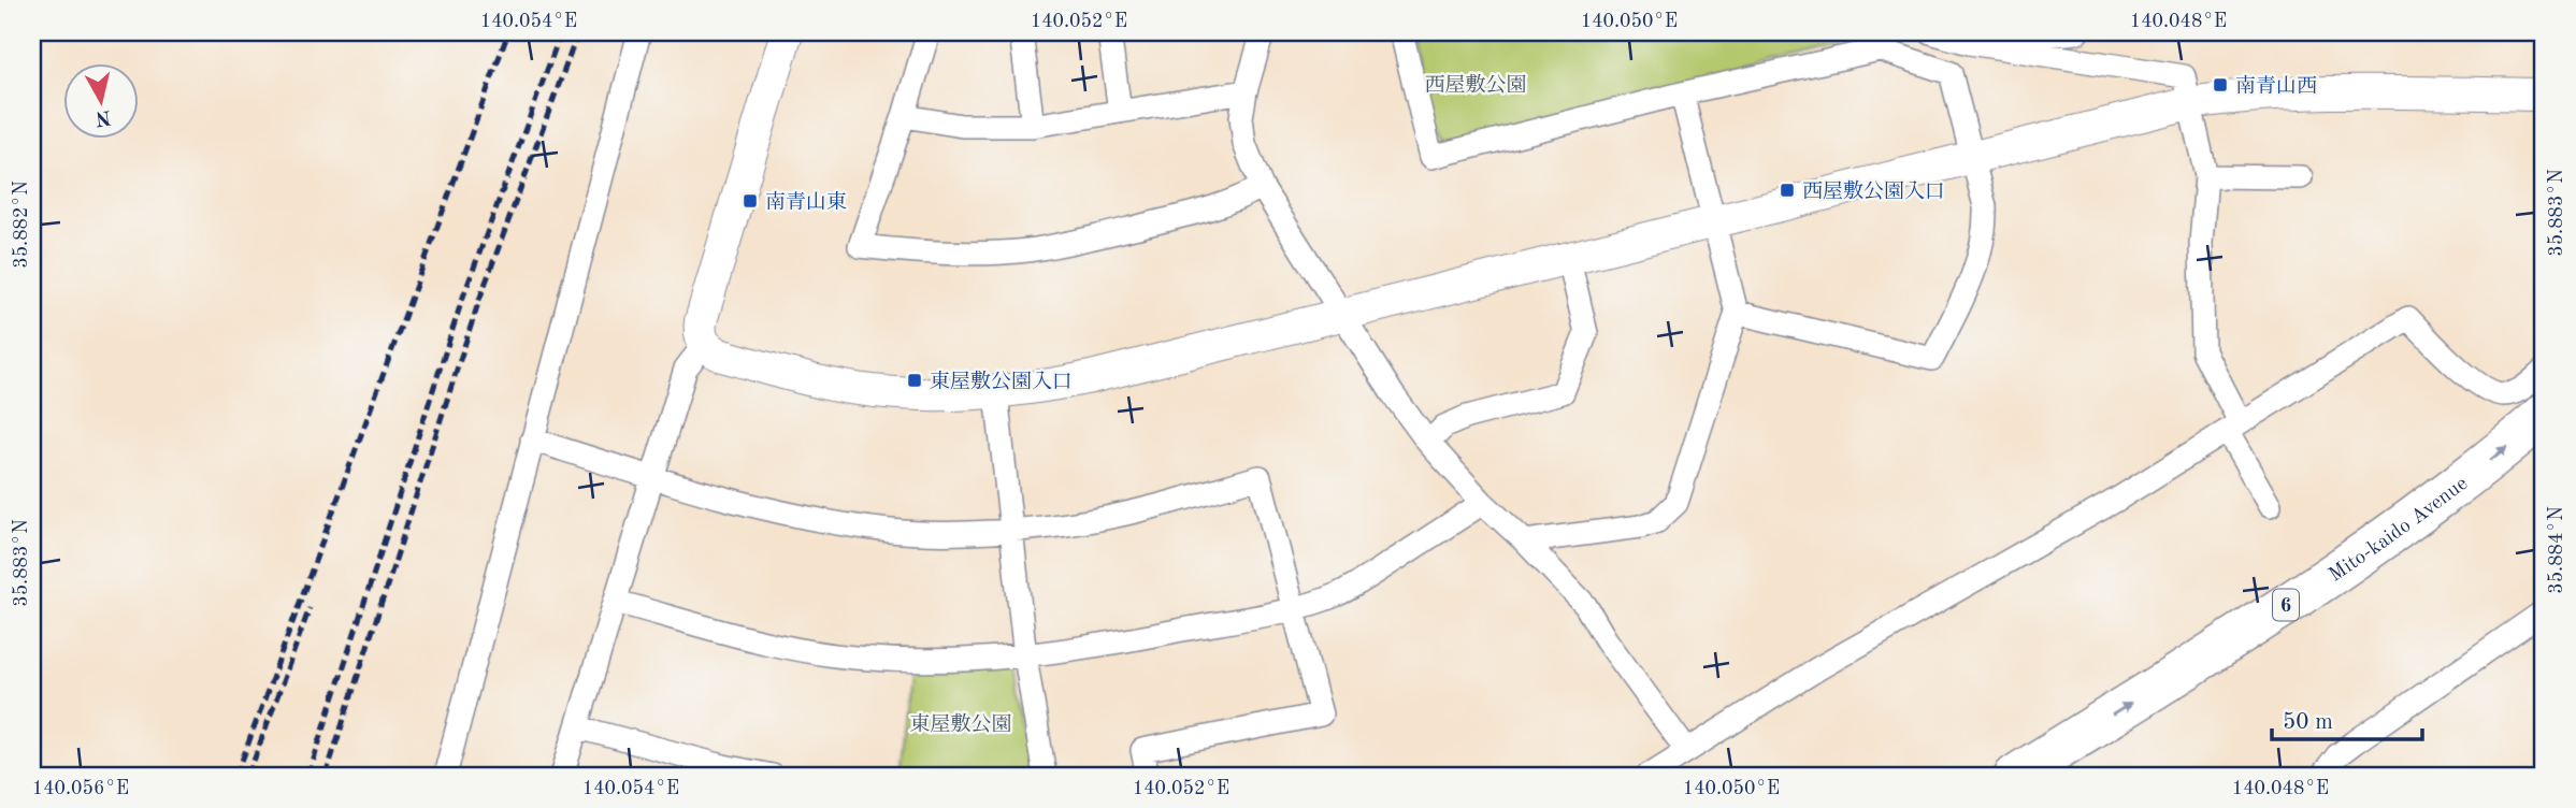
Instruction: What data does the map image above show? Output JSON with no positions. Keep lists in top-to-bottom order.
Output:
{
  "streets": {
    "highway": ["Mito-kaido Avenue", "6"]
  },
  "parks": ["西屋敷公園", "東屋敷公園"],
  "places": {
    "transit": [
      "南青山西",
      "西屋敷公園入口",
      "南青山東",
      "東屋敷公園入口"
    ]
  },
  "scale_bar": "50 m",
  "north": "bottom",
  "coordinates": [
    "140.054°E",
    "140.052°E",
    "140.050°E",
    "140.048°E",
    "35.883°N",
    "35.882°N",
    "35.884°N",
    "140.056°E"
  ]
}
